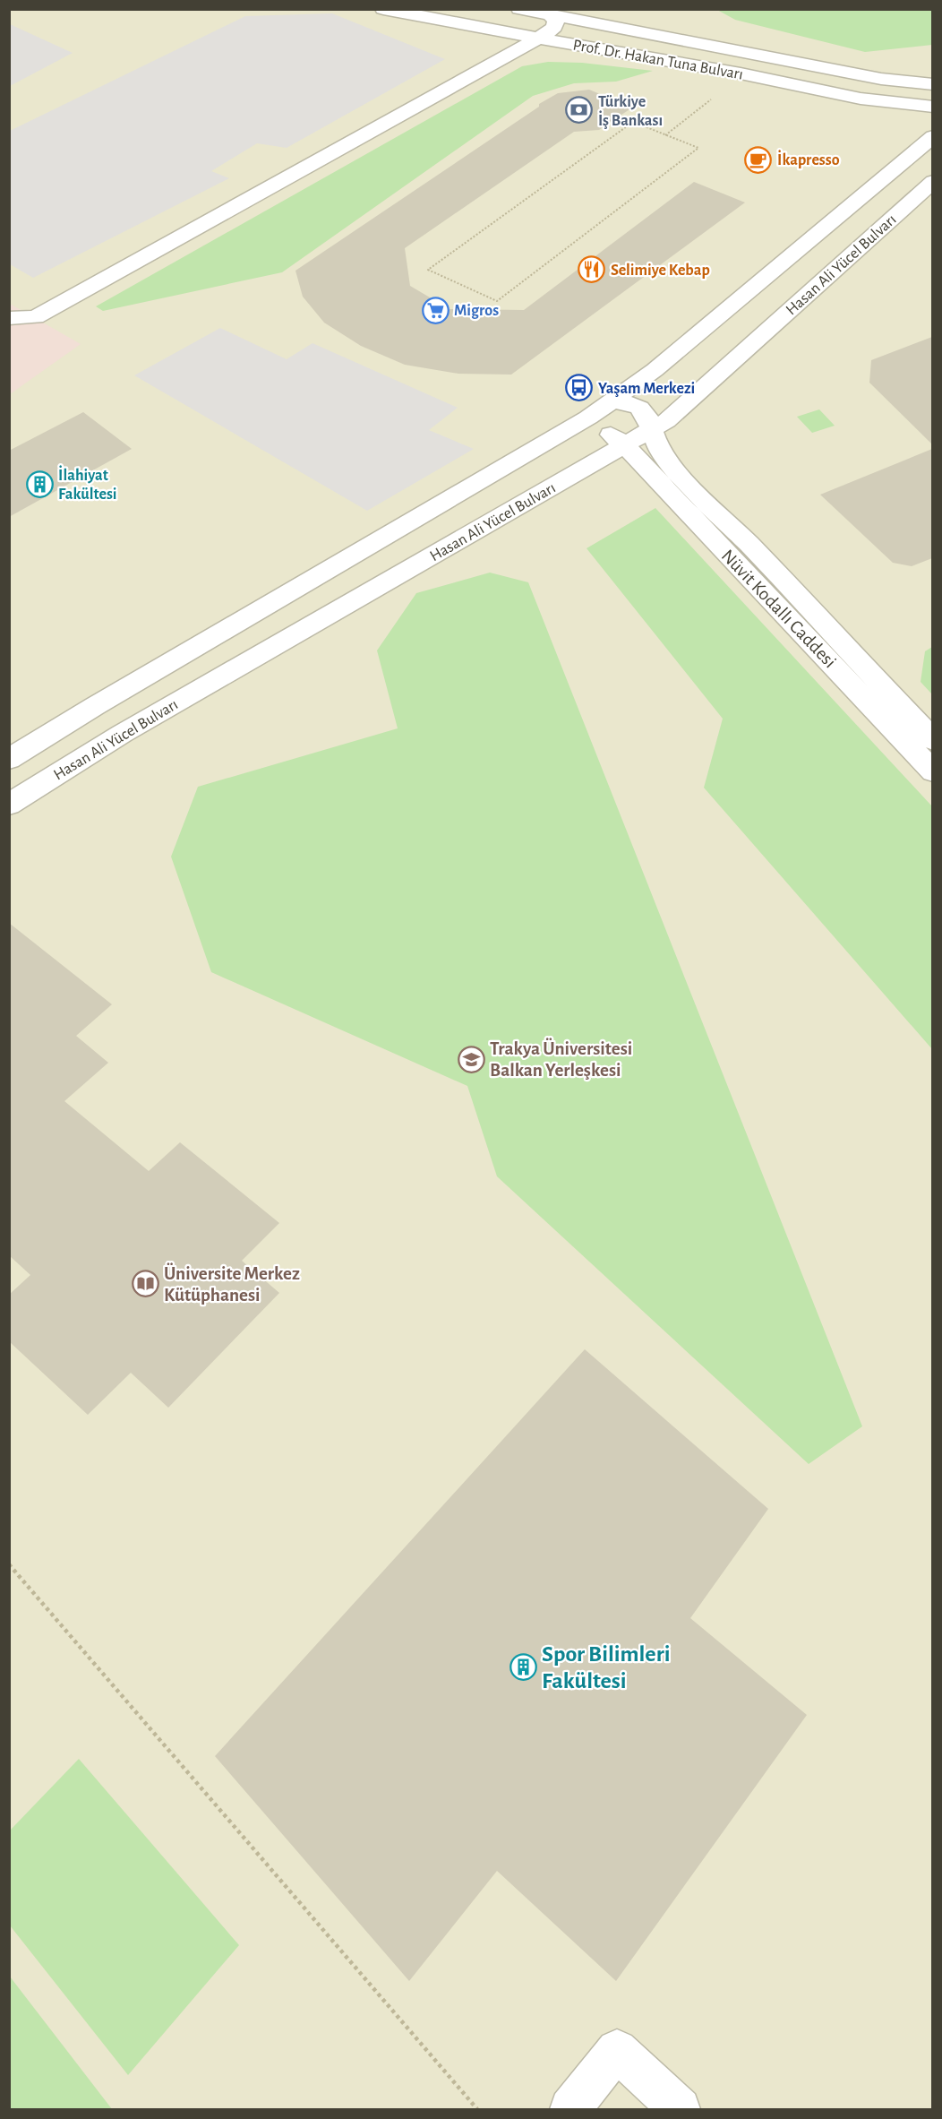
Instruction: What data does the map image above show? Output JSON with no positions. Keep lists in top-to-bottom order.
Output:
{
  "streets": {
    "street": ["Prof. Dr. Hakan Tuna Bulvarı", "Hasan Ali Yücel Bulvarı", "Nüvit Kodallı Caddesi"]
  },
  "crossings": [
    ["Hasan Ali Yücel Bulvarı", "Nüvit Kodallı Caddesi"]
  ],
  "places": {
    "bank": ["Türkiye İş Bankası"],
    "cafe": ["İkapresso"],
    "restaurant": ["Selimiye Kebap"],
    "supermarket": ["Migros"],
    "bus stop": ["Yaşam Merkezi"],
    "building": ["İlahiyat Fakültesi", "Spor Bilimleri Fakültesi"],
    "school or university": ["Trakya Üniversitesi Balkan Yerleşkesi"],
    "library": ["Üniversite Merkez Kütüphanesi"]
  }
}
